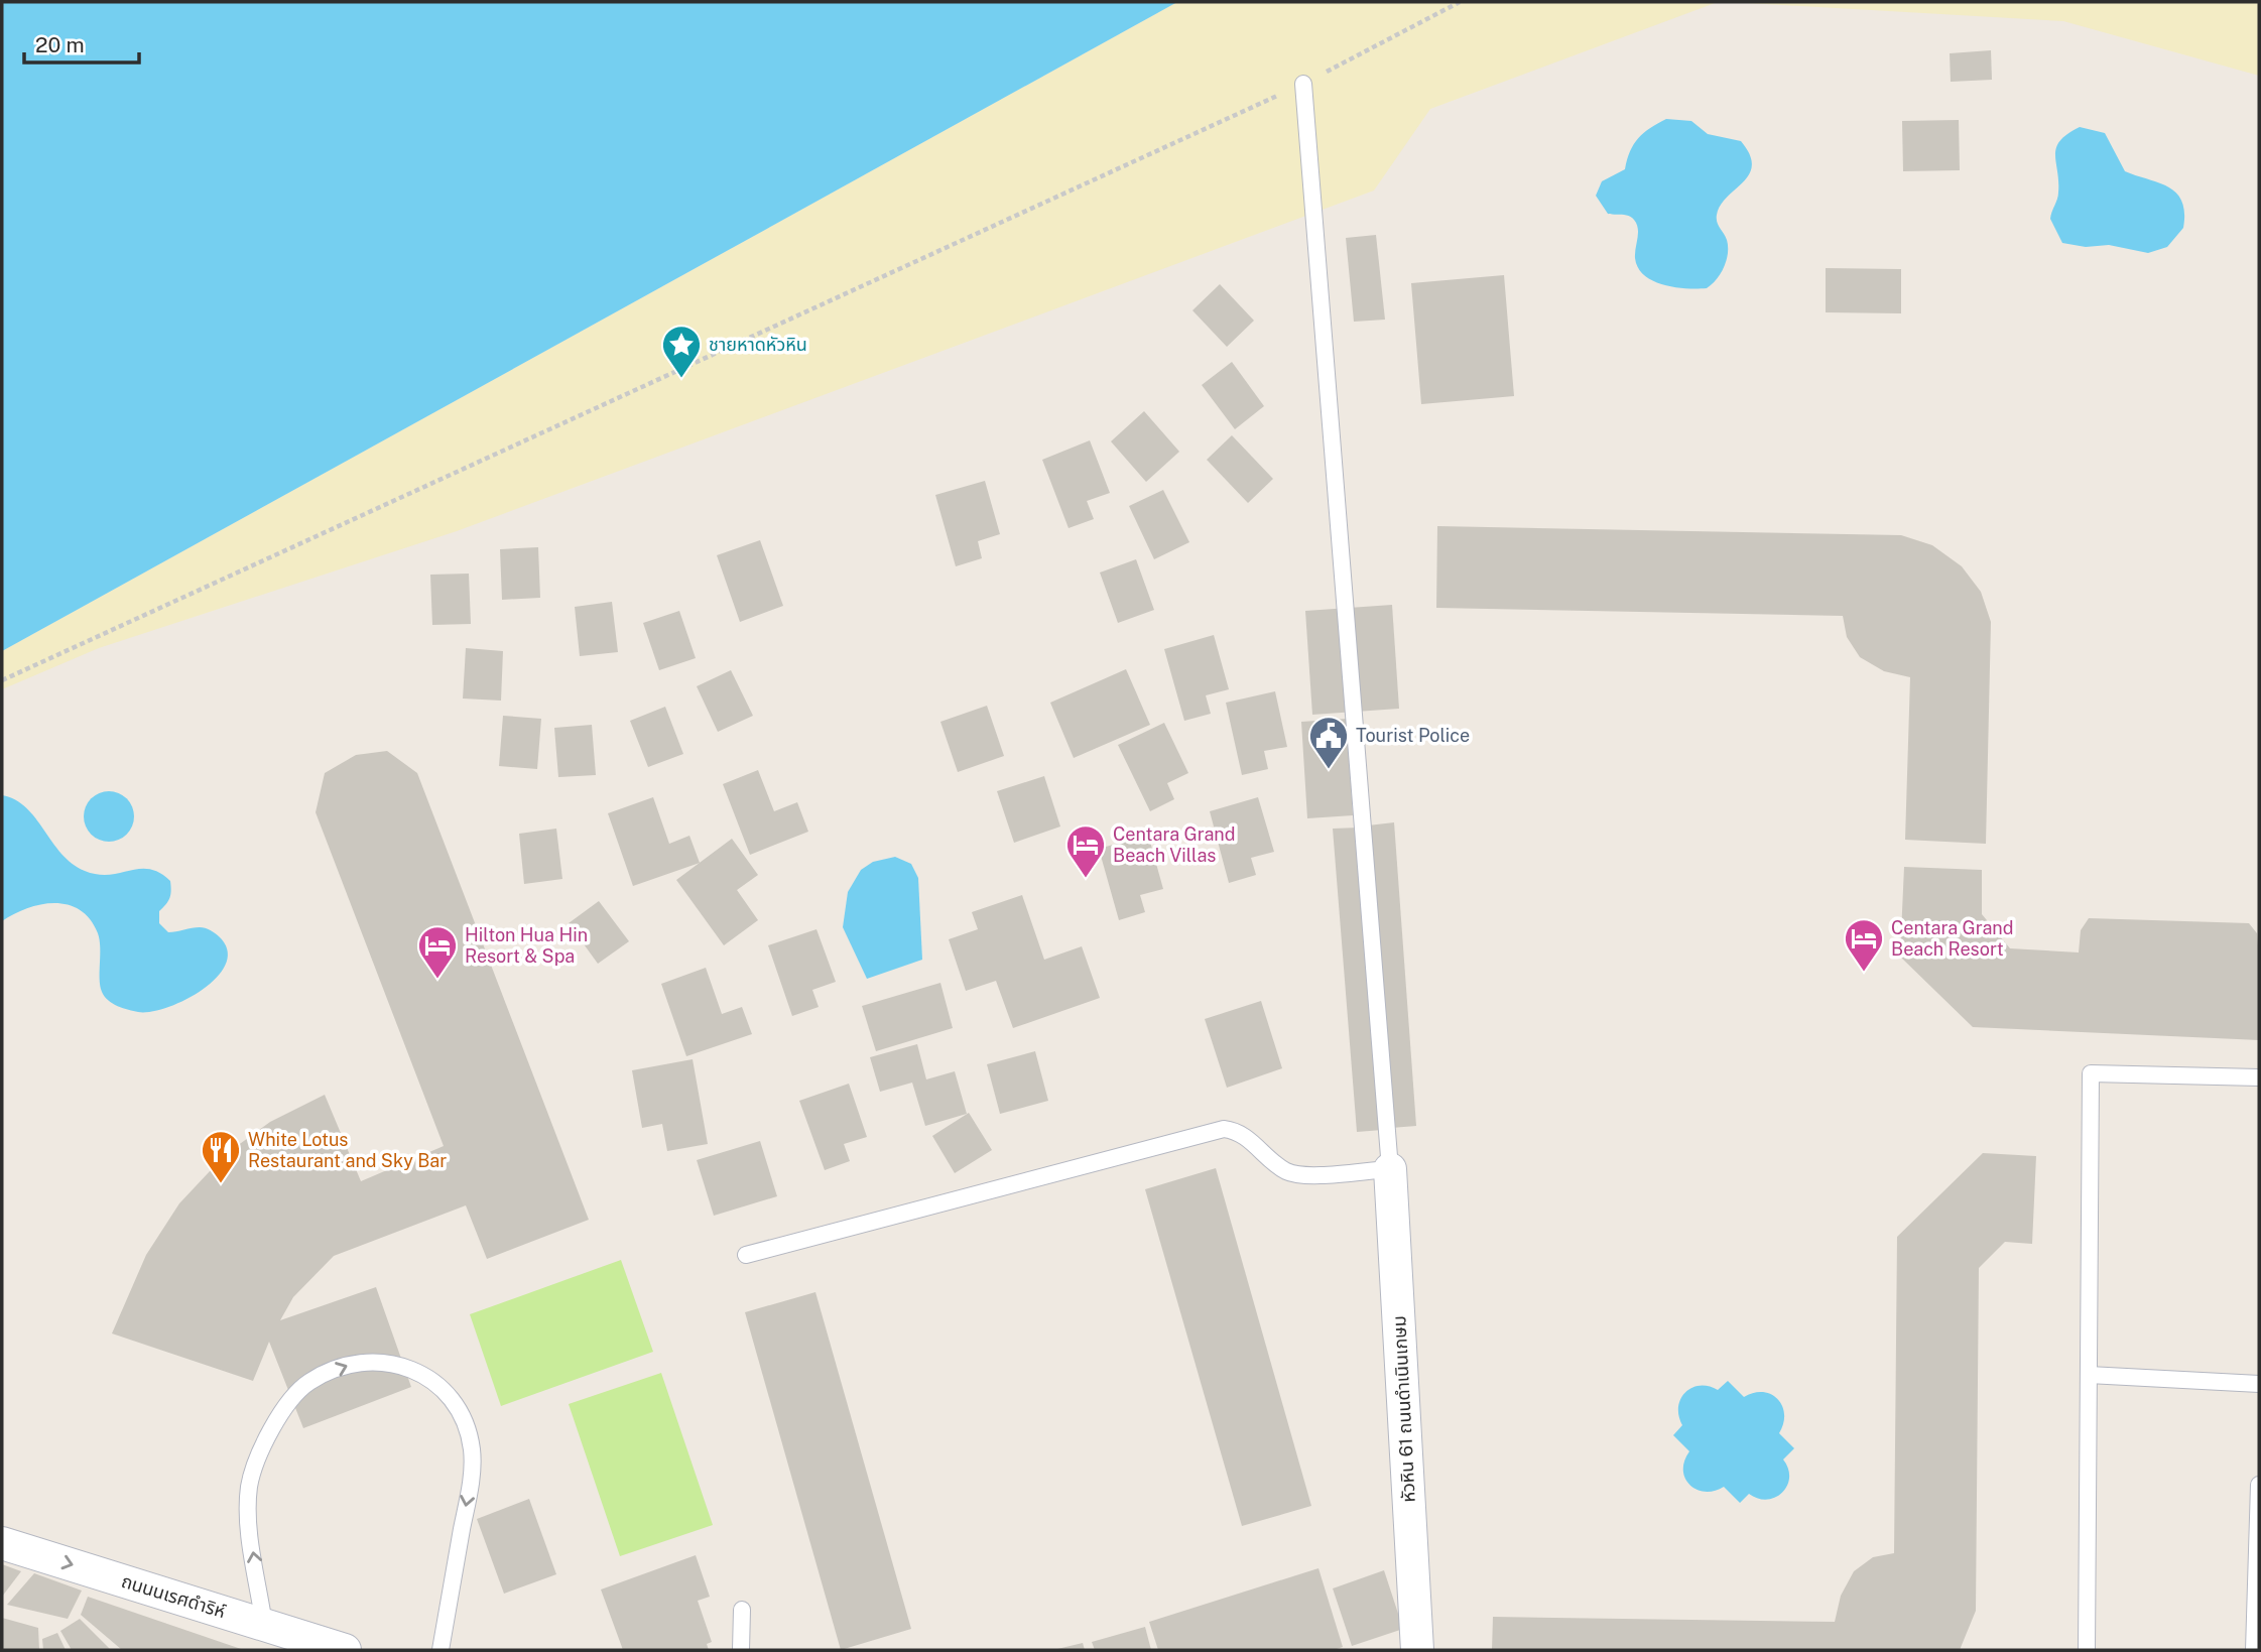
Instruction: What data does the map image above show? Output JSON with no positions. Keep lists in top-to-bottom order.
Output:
{
  "streets": {
    "street": ["หัวหิน 61 ถนนดำเนินเกษม", "ถนนนเรศดำริห์"]
  },
  "one_way": ["ถนนนเรศดำริห์"],
  "places": {
    "place": ["ชายหาดหัวหิน"],
    "public building": ["Tourist Police"],
    "hotel": ["Centara Grand Beach Villas", "Centara Grand Beach Resort", "Hilton Hua Hin Resort & Spa"],
    "restaurant": ["White Lotus Restaurant and Sky Bar"]
  },
  "scale_bar": "20 m"
}
